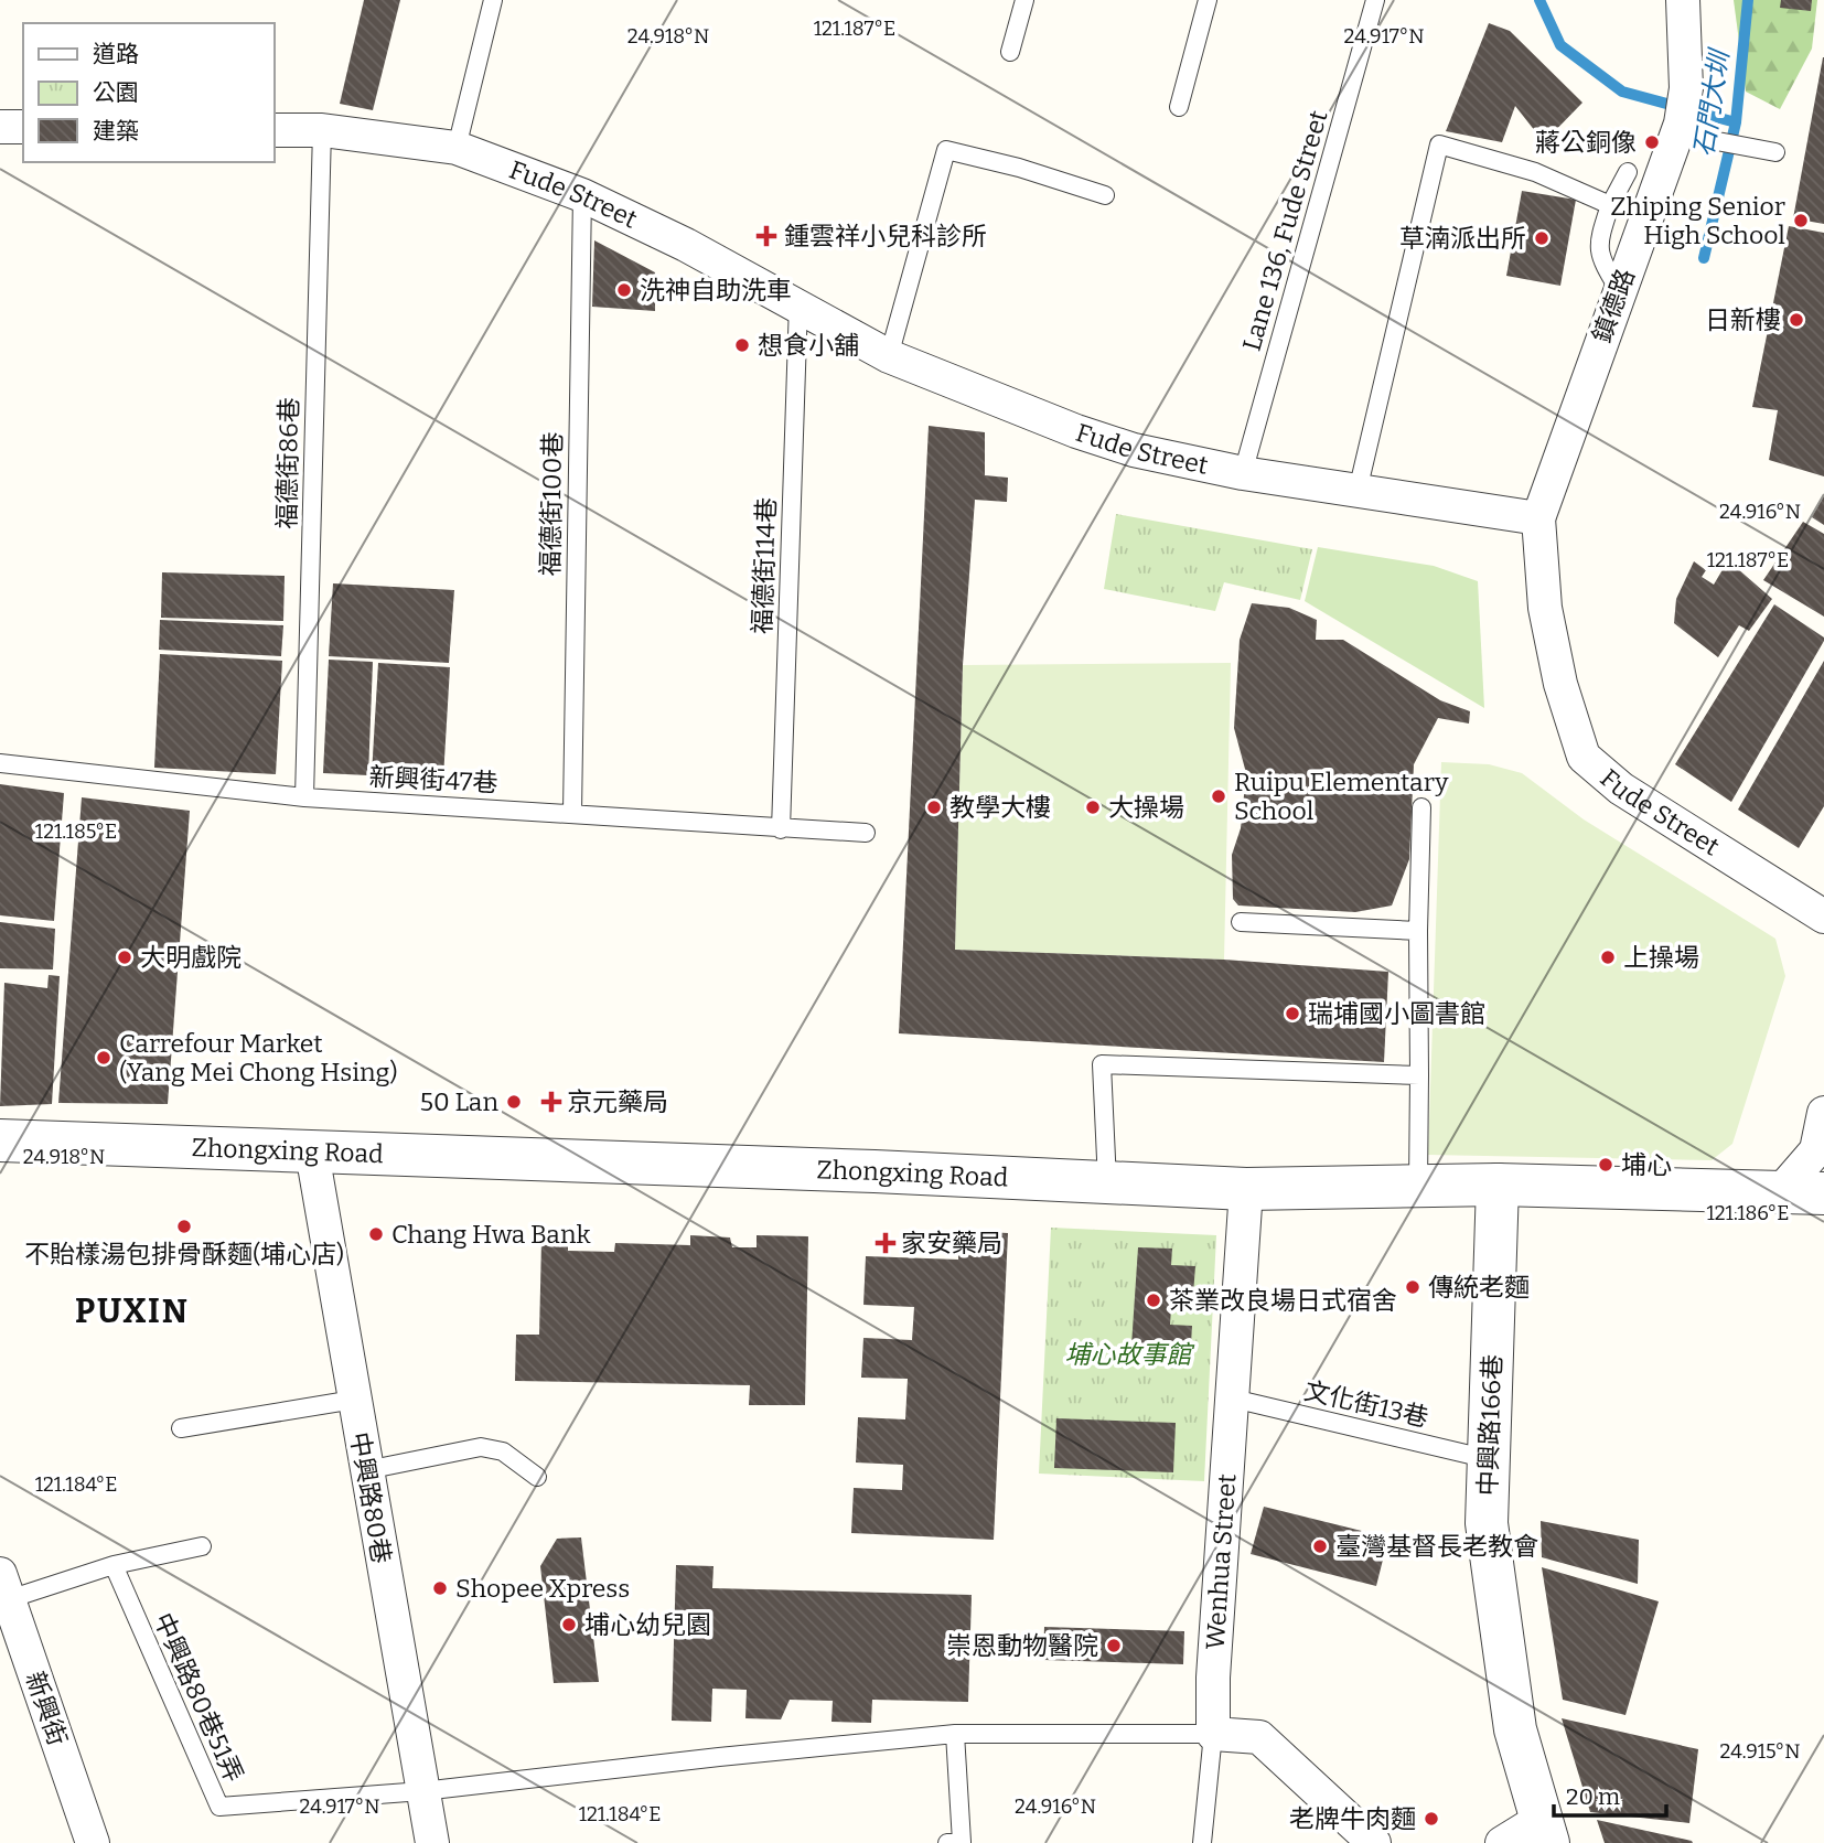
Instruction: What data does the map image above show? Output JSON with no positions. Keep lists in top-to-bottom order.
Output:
{
  "streets": {
    "street": [
      "Fude Street",
      "鎮德路",
      "Zhongxing Road",
      "中興路166巷",
      "中興路80巷",
      "Wenhua Street",
      "新興街"
    ],
    "lane": [
      "Lane 136, Fude Street",
      "福德街86巷",
      "福德街100巷",
      "福德街114巷",
      "新興街47巷",
      "文化街13巷",
      "中興路80巷51弄"
    ]
  },
  "crossings": [
    ["Fude Street", "Lane 136, Fude Street"],
    ["Fude Street", "鎮德路"],
    ["Fude Street", "福德街86巷"],
    ["Fude Street", "福德街100巷"],
    ["Fude Street", "福德街114巷"],
    ["福德街86巷", "新興街47巷"],
    ["福德街100巷", "新興街47巷"],
    ["福德街114巷", "新興街47巷"],
    ["Zhongxing Road", "中興路166巷"],
    ["Zhongxing Road", "中興路80巷"],
    ["Zhongxing Road", "Wenhua Street"],
    ["文化街13巷", "中興路166巷"],
    ["文化街13巷", "Wenhua Street"],
    ["中興路80巷", "中興路80巷51弄"]
  ],
  "districts": ["PUXIN"],
  "water": ["石門大圳"],
  "parks": ["埔心故事館"],
  "places": {
    "other": [
      "蔣公銅像",
      "Zhiping Senior High School",
      "草湳派出所",
      "洗神自助洗車",
      "日新樓",
      "想食小舖",
      "Ruipu Elementary School",
      "教學大樓",
      "大操場",
      "大明戲院",
      "上操場",
      "瑞埔國小圖書館",
      "Carrefour Market (Yang Mei Chong Hsing)",
      "50 Lan",
      "埔心",
      "不貽樣湯包排骨酥麵(埔心店)",
      "Chang Hwa Bank",
      "傳統老麵",
      "茶業改良場日式宿舍",
      "臺灣基督長老教會",
      "Shopee Xpress",
      "埔心幼兒園",
      "崇恩動物醫院",
      "老牌牛肉麵"
    ],
    "health": ["鍾雲祥小兒科診所", "京元藥局", "家安藥局"]
  },
  "legend": ["道路", "公園", "建築"],
  "scale_bar": "20 m",
  "coordinates": [
    "121.187°E",
    "24.918°N",
    "24.917°N",
    "24.916°N",
    "121.185°E",
    "121.186°E",
    "121.184°E",
    "24.915°N"
  ]
}
